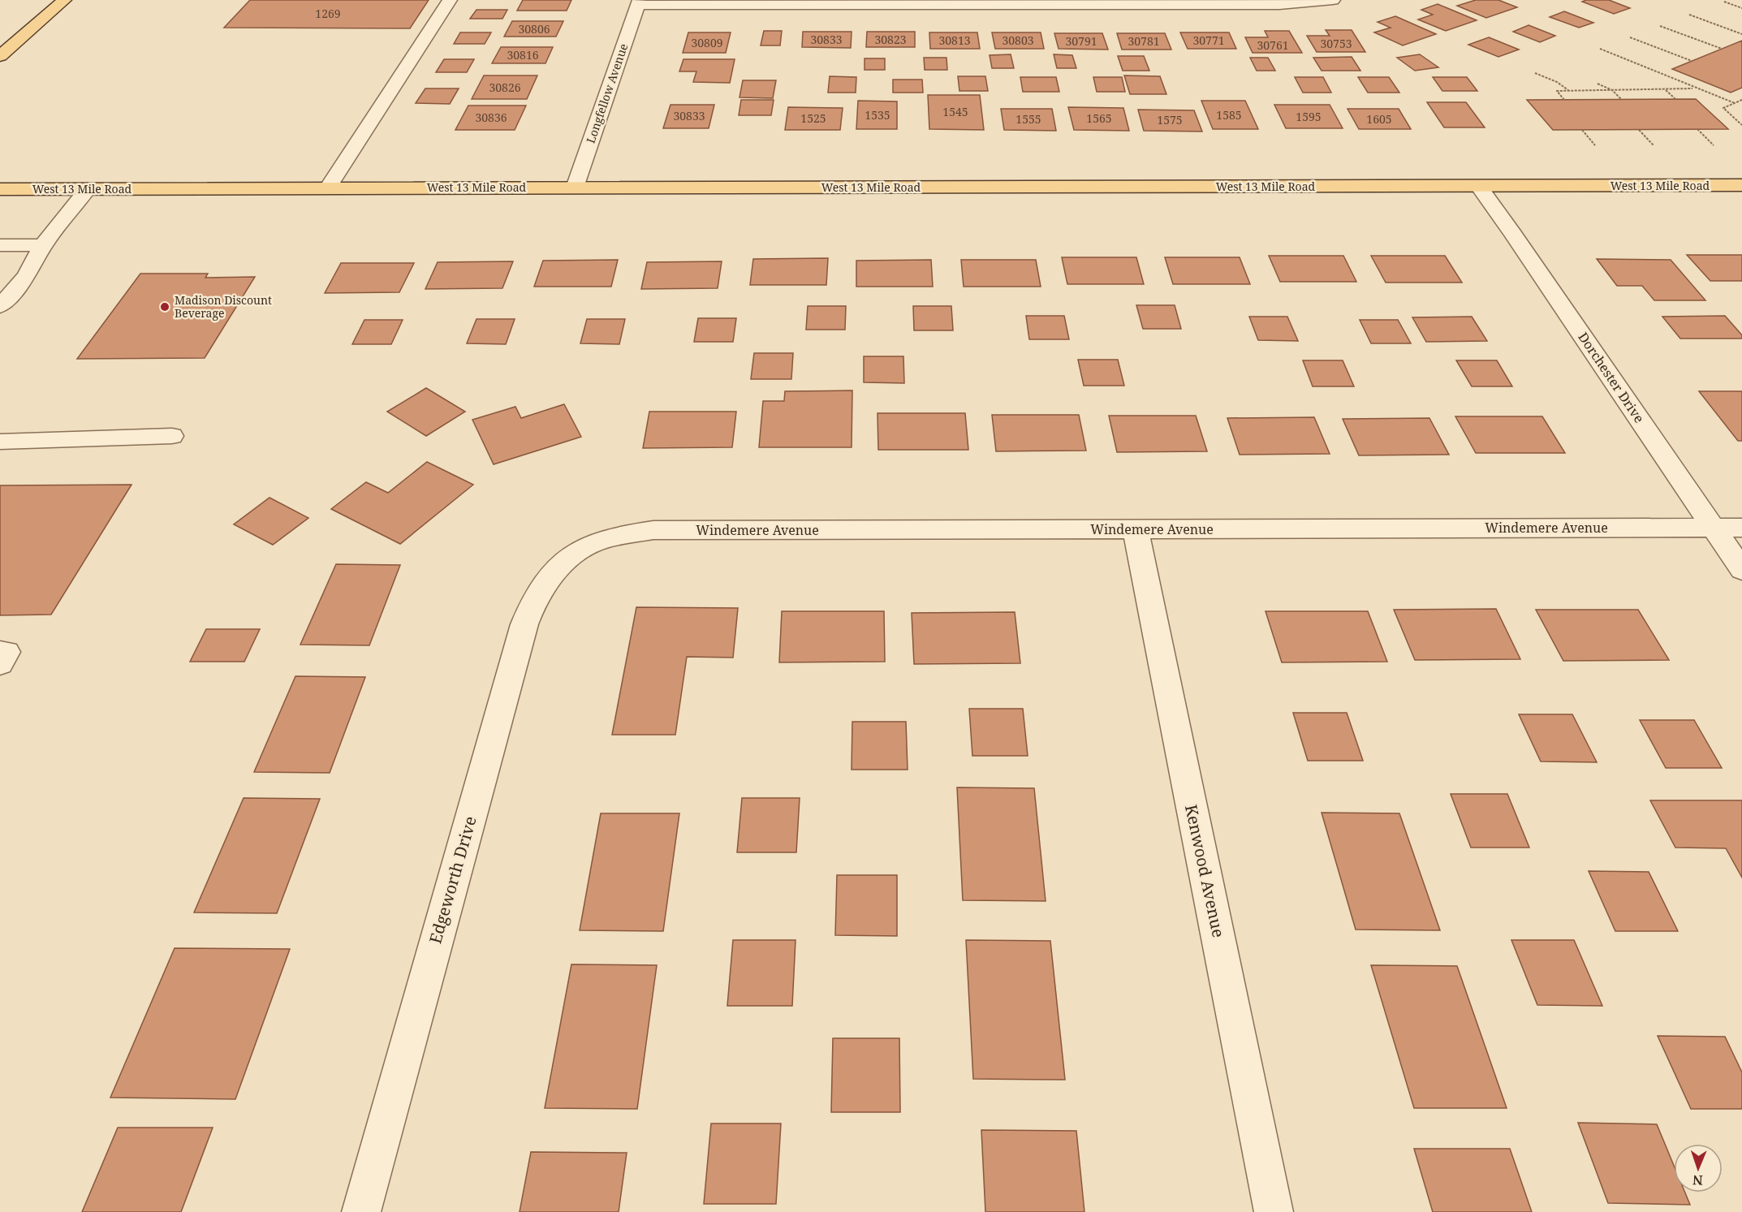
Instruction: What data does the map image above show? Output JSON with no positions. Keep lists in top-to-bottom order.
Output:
{
  "streets": {
    "main road": ["West 13 Mile Road"],
    "street": [
      "Longfellow Avenue",
      "Dorchester Drive",
      "Windemere Avenue",
      "Kenwood Avenue",
      "Edgeworth Drive"
    ]
  },
  "crossings": [
    ["Longfellow Avenue", "West 13 Mile Road"],
    ["West 13 Mile Road", "Dorchester Drive"],
    ["Dorchester Drive", "Windemere Avenue"],
    ["Windemere Avenue", "Kenwood Avenue"],
    ["Windemere Avenue", "Edgeworth Drive"]
  ],
  "places": ["Madison Discount Beverage"],
  "house_numbers": [
    "1269",
    "30806",
    "30833",
    "30823",
    "30813",
    "30803",
    "30771",
    "30791",
    "30781",
    "30809",
    "30753",
    "30761",
    "30816",
    "30826",
    "1545",
    "1535",
    "1585",
    "30833",
    "1595",
    "30836",
    "1525",
    "1565",
    "1555",
    "1605",
    "1575"
  ],
  "north": "bottom"
}
